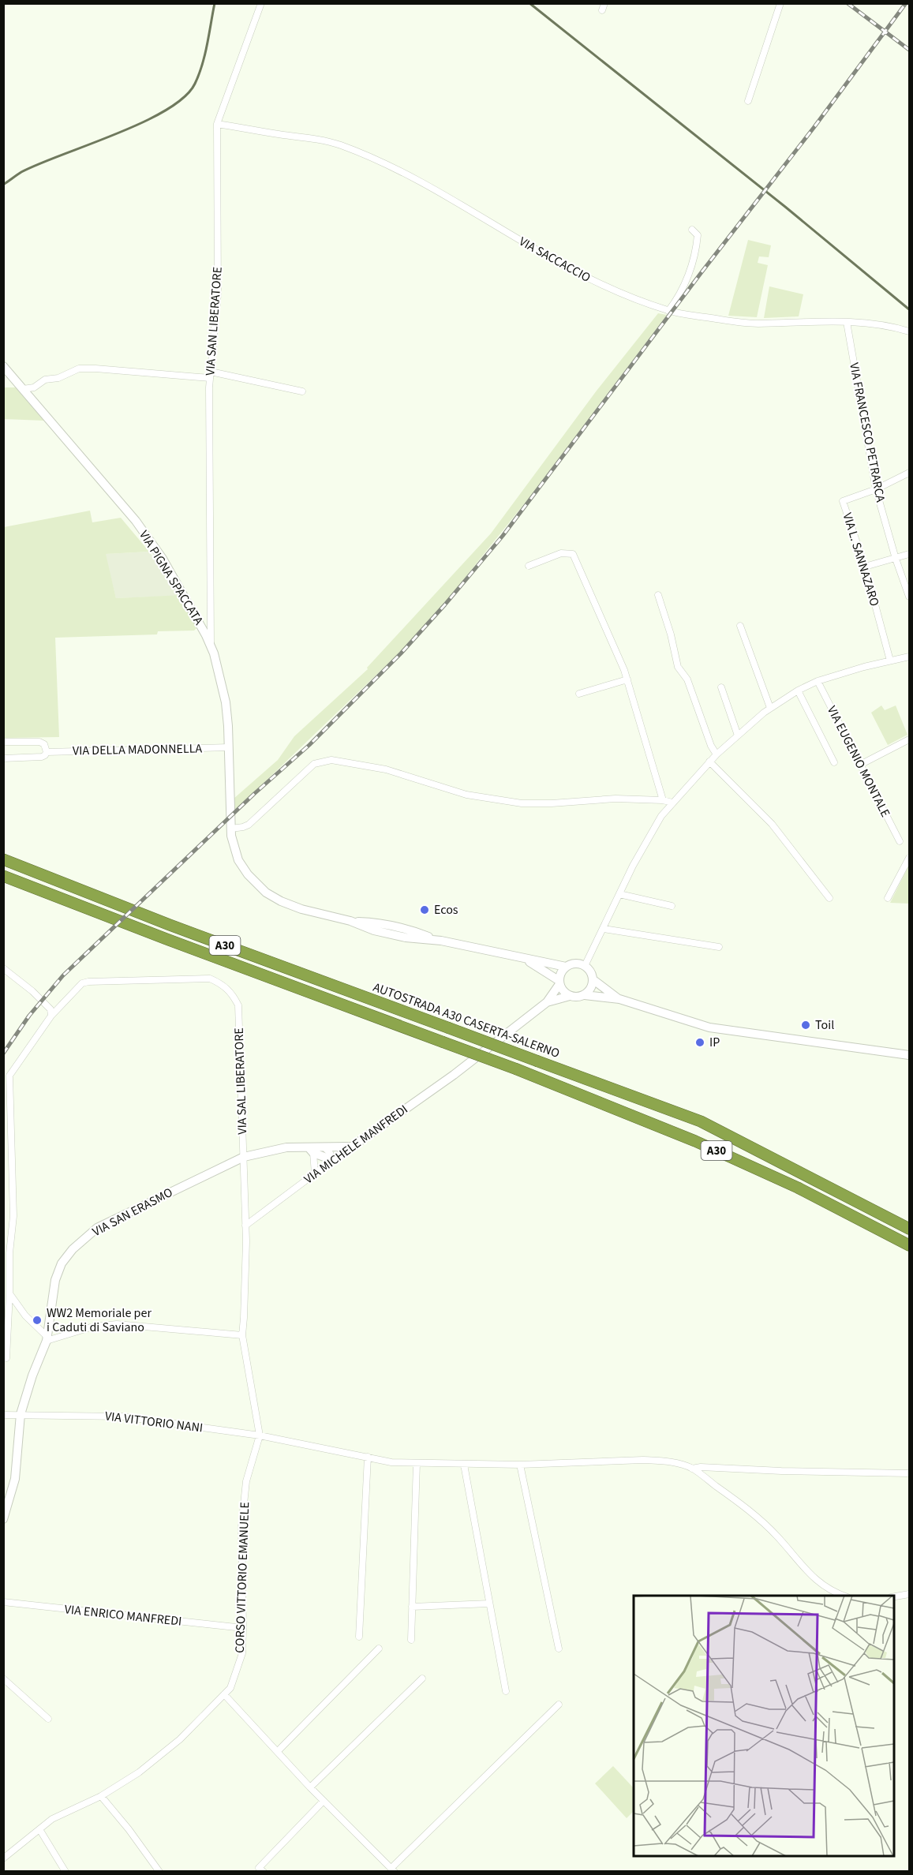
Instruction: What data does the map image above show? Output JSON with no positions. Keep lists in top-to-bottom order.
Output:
{
  "streets": {
    "highway": ["A30", "AUTOSTRADA A30 CASERTA-SALERNO"],
    "main road": ["VIA PIGNA SPACCATA", "VIA MICHELE MANFREDI", "VIA SAN ERASMO"],
    "street": [
      "VIA SACCACCIO",
      "VIA SAN LIBERATORE",
      "VIA FRANCESCO PETRARCA",
      "VIA L. SANNAZARO",
      "VIA DELLA MADONNELLA",
      "VIA EUGENIO MONTALE",
      "VIA SAL LIBERATORE",
      "VIA VITTORIO NANI",
      "CORSO VITTORIO EMANUELE",
      "VIA ENRICO MANFREDI"
    ]
  },
  "crossings": [
    ["VIA SACCACCIO", "VIA SAN LIBERATORE"],
    ["VIA SACCACCIO", "VIA FRANCESCO PETRARCA"],
    ["VIA SAN LIBERATORE", "VIA PIGNA SPACCATA"],
    ["VIA FRANCESCO PETRARCA", "VIA L. SANNAZARO"],
    ["VIA PIGNA SPACCATA", "VIA DELLA MADONNELLA"],
    ["VIA SAL LIBERATORE", "VIA SAN ERASMO"],
    ["VIA SAL LIBERATORE", "CORSO VITTORIO EMANUELE"],
    ["VIA MICHELE MANFREDI", "VIA SAN ERASMO"],
    ["VIA MICHELE MANFREDI", "CORSO VITTORIO EMANUELE"],
    ["VIA SAN ERASMO", "VIA VITTORIO NANI"],
    ["VIA SAN ERASMO", "CORSO VITTORIO EMANUELE"],
    ["VIA VITTORIO NANI", "CORSO VITTORIO EMANUELE"],
    ["CORSO VITTORIO EMANUELE", "VIA ENRICO MANFREDI"]
  ],
  "places": [
    "Ecos",
    "Toil",
    "IP",
    "WW2 Memoriale per i Caduti di Saviano"
  ]
}
